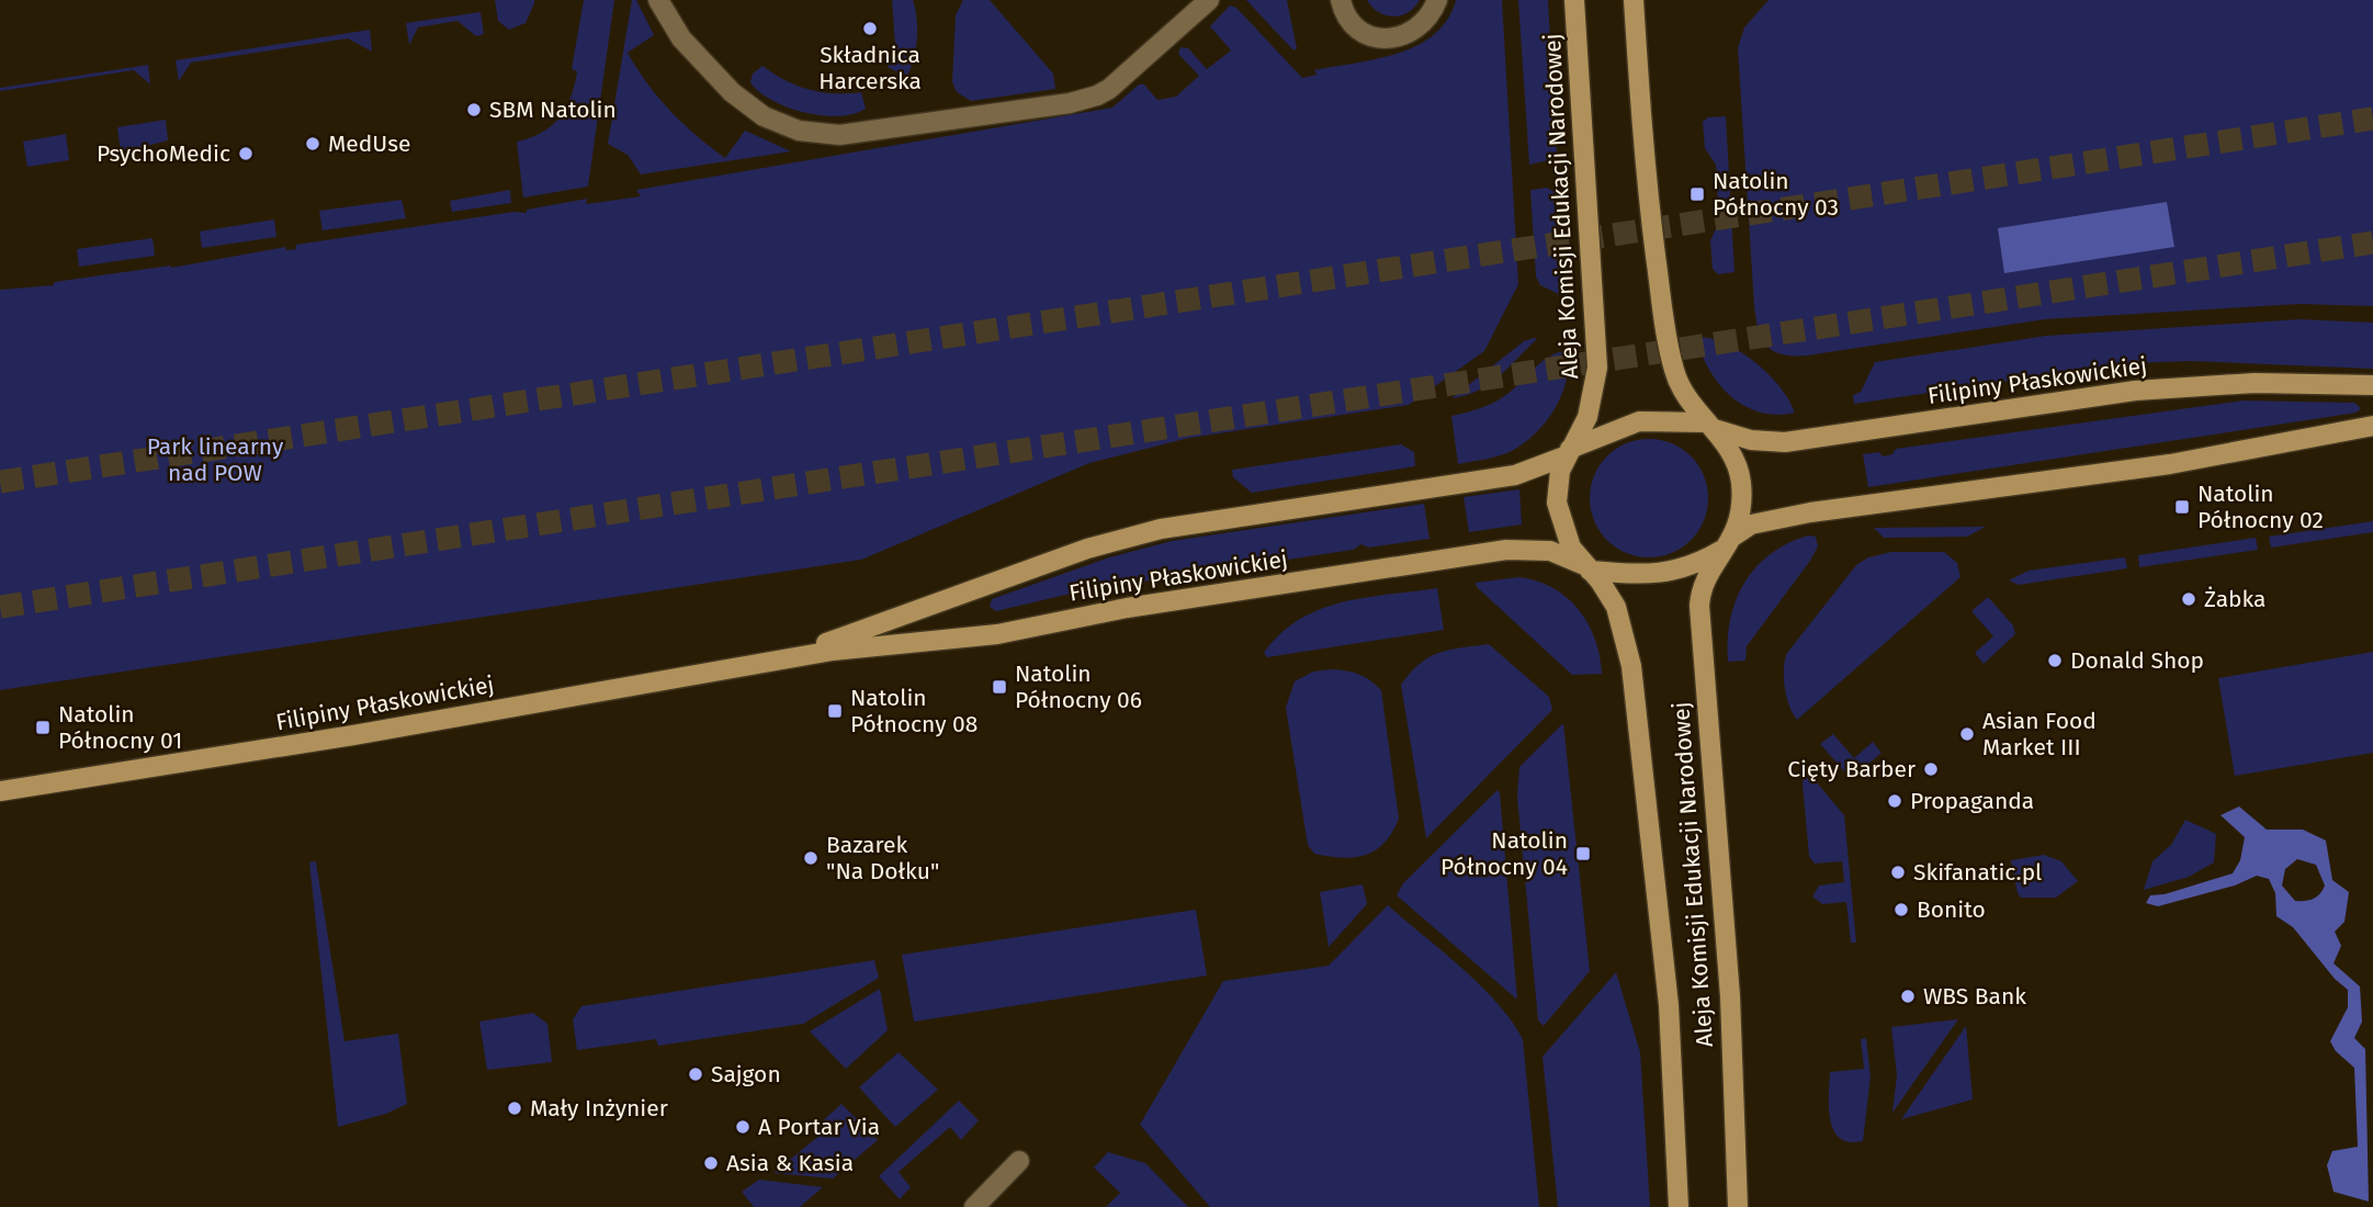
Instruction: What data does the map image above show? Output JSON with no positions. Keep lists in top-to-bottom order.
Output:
{
  "streets": {
    "main road": ["Aleja Komisji Edukacji Narodowej", "Filipiny Płaskowickiej"]
  },
  "crossings": [
    ["Aleja Komisji Edukacji Narodowej", "Filipiny Płaskowickiej"]
  ],
  "parks": ["Park linearny nad POW"],
  "places": {
    "other": [
      "Składnica Harcerska",
      "SBM Natolin",
      "MedUse",
      "PsychoMedic",
      "Żabka",
      "Donald Shop",
      "Asian Food Market III",
      "Cięty Barber",
      "Propaganda",
      "Bazarek \"Na Dołku\"",
      "Skifanatic.pl",
      "Bonito",
      "WBS Bank",
      "Sajgon",
      "Mały Inżynier",
      "A Portar Via",
      "Asia & Kasia"
    ],
    "transit": [
      "Natolin Północny 03",
      "Natolin Północny 02",
      "Natolin Północny 06",
      "Natolin Północny 08",
      "Natolin Północny 01",
      "Natolin Północny 04"
    ]
  }
}
